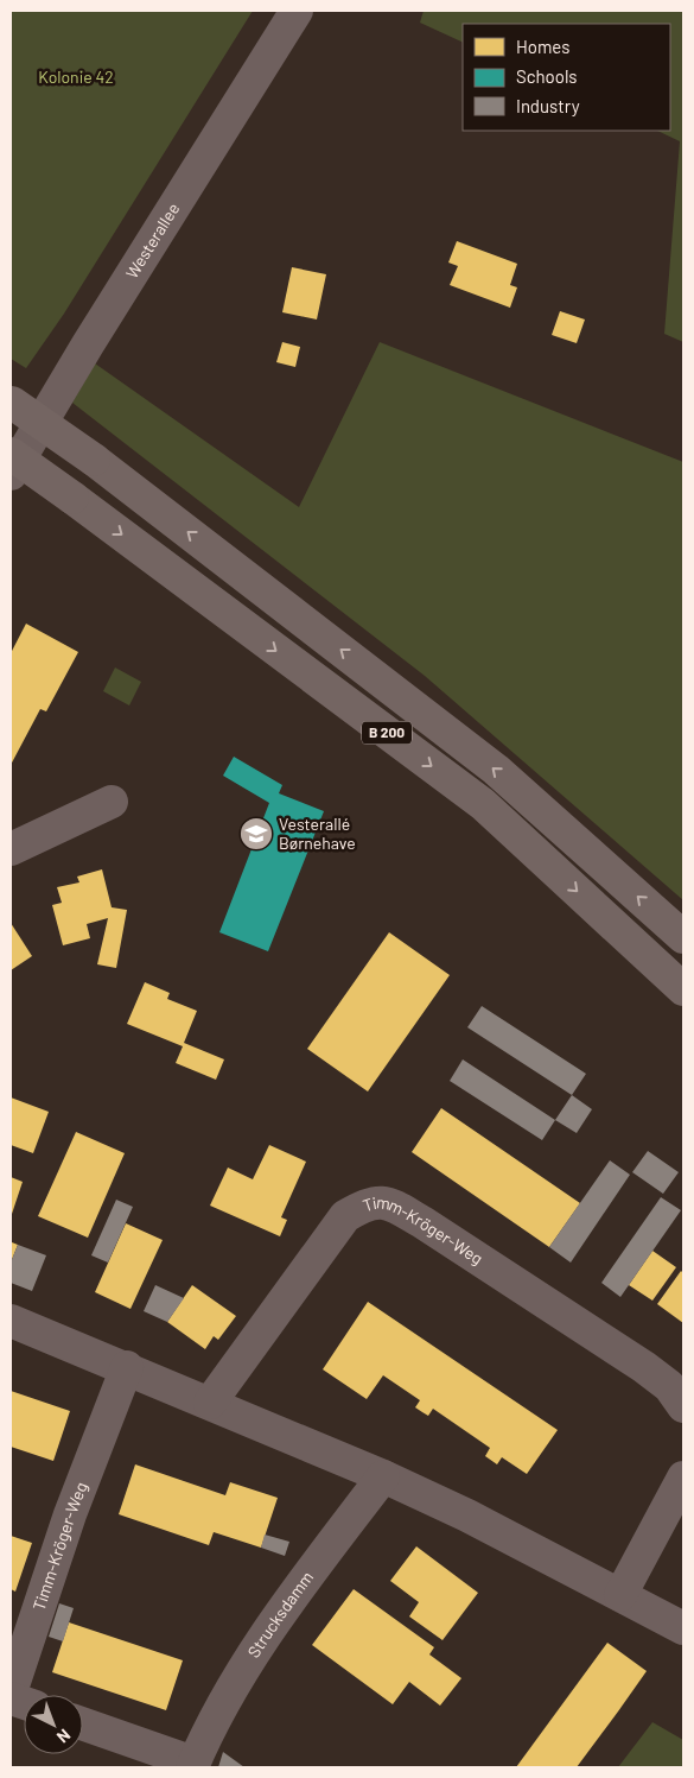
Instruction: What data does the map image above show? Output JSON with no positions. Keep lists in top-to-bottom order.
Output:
{
  "streets": {
    "highway": ["B 200"],
    "street": ["Westerallee", "Timm-Kröger-Weg", "Strucksdamm"]
  },
  "parks": ["Kolonie 42"],
  "places": {
    "school or university": ["Vesterallé Børnehave"]
  },
  "legend": ["Homes", "Schools", "Industry"],
  "north": "bottom right"
}
